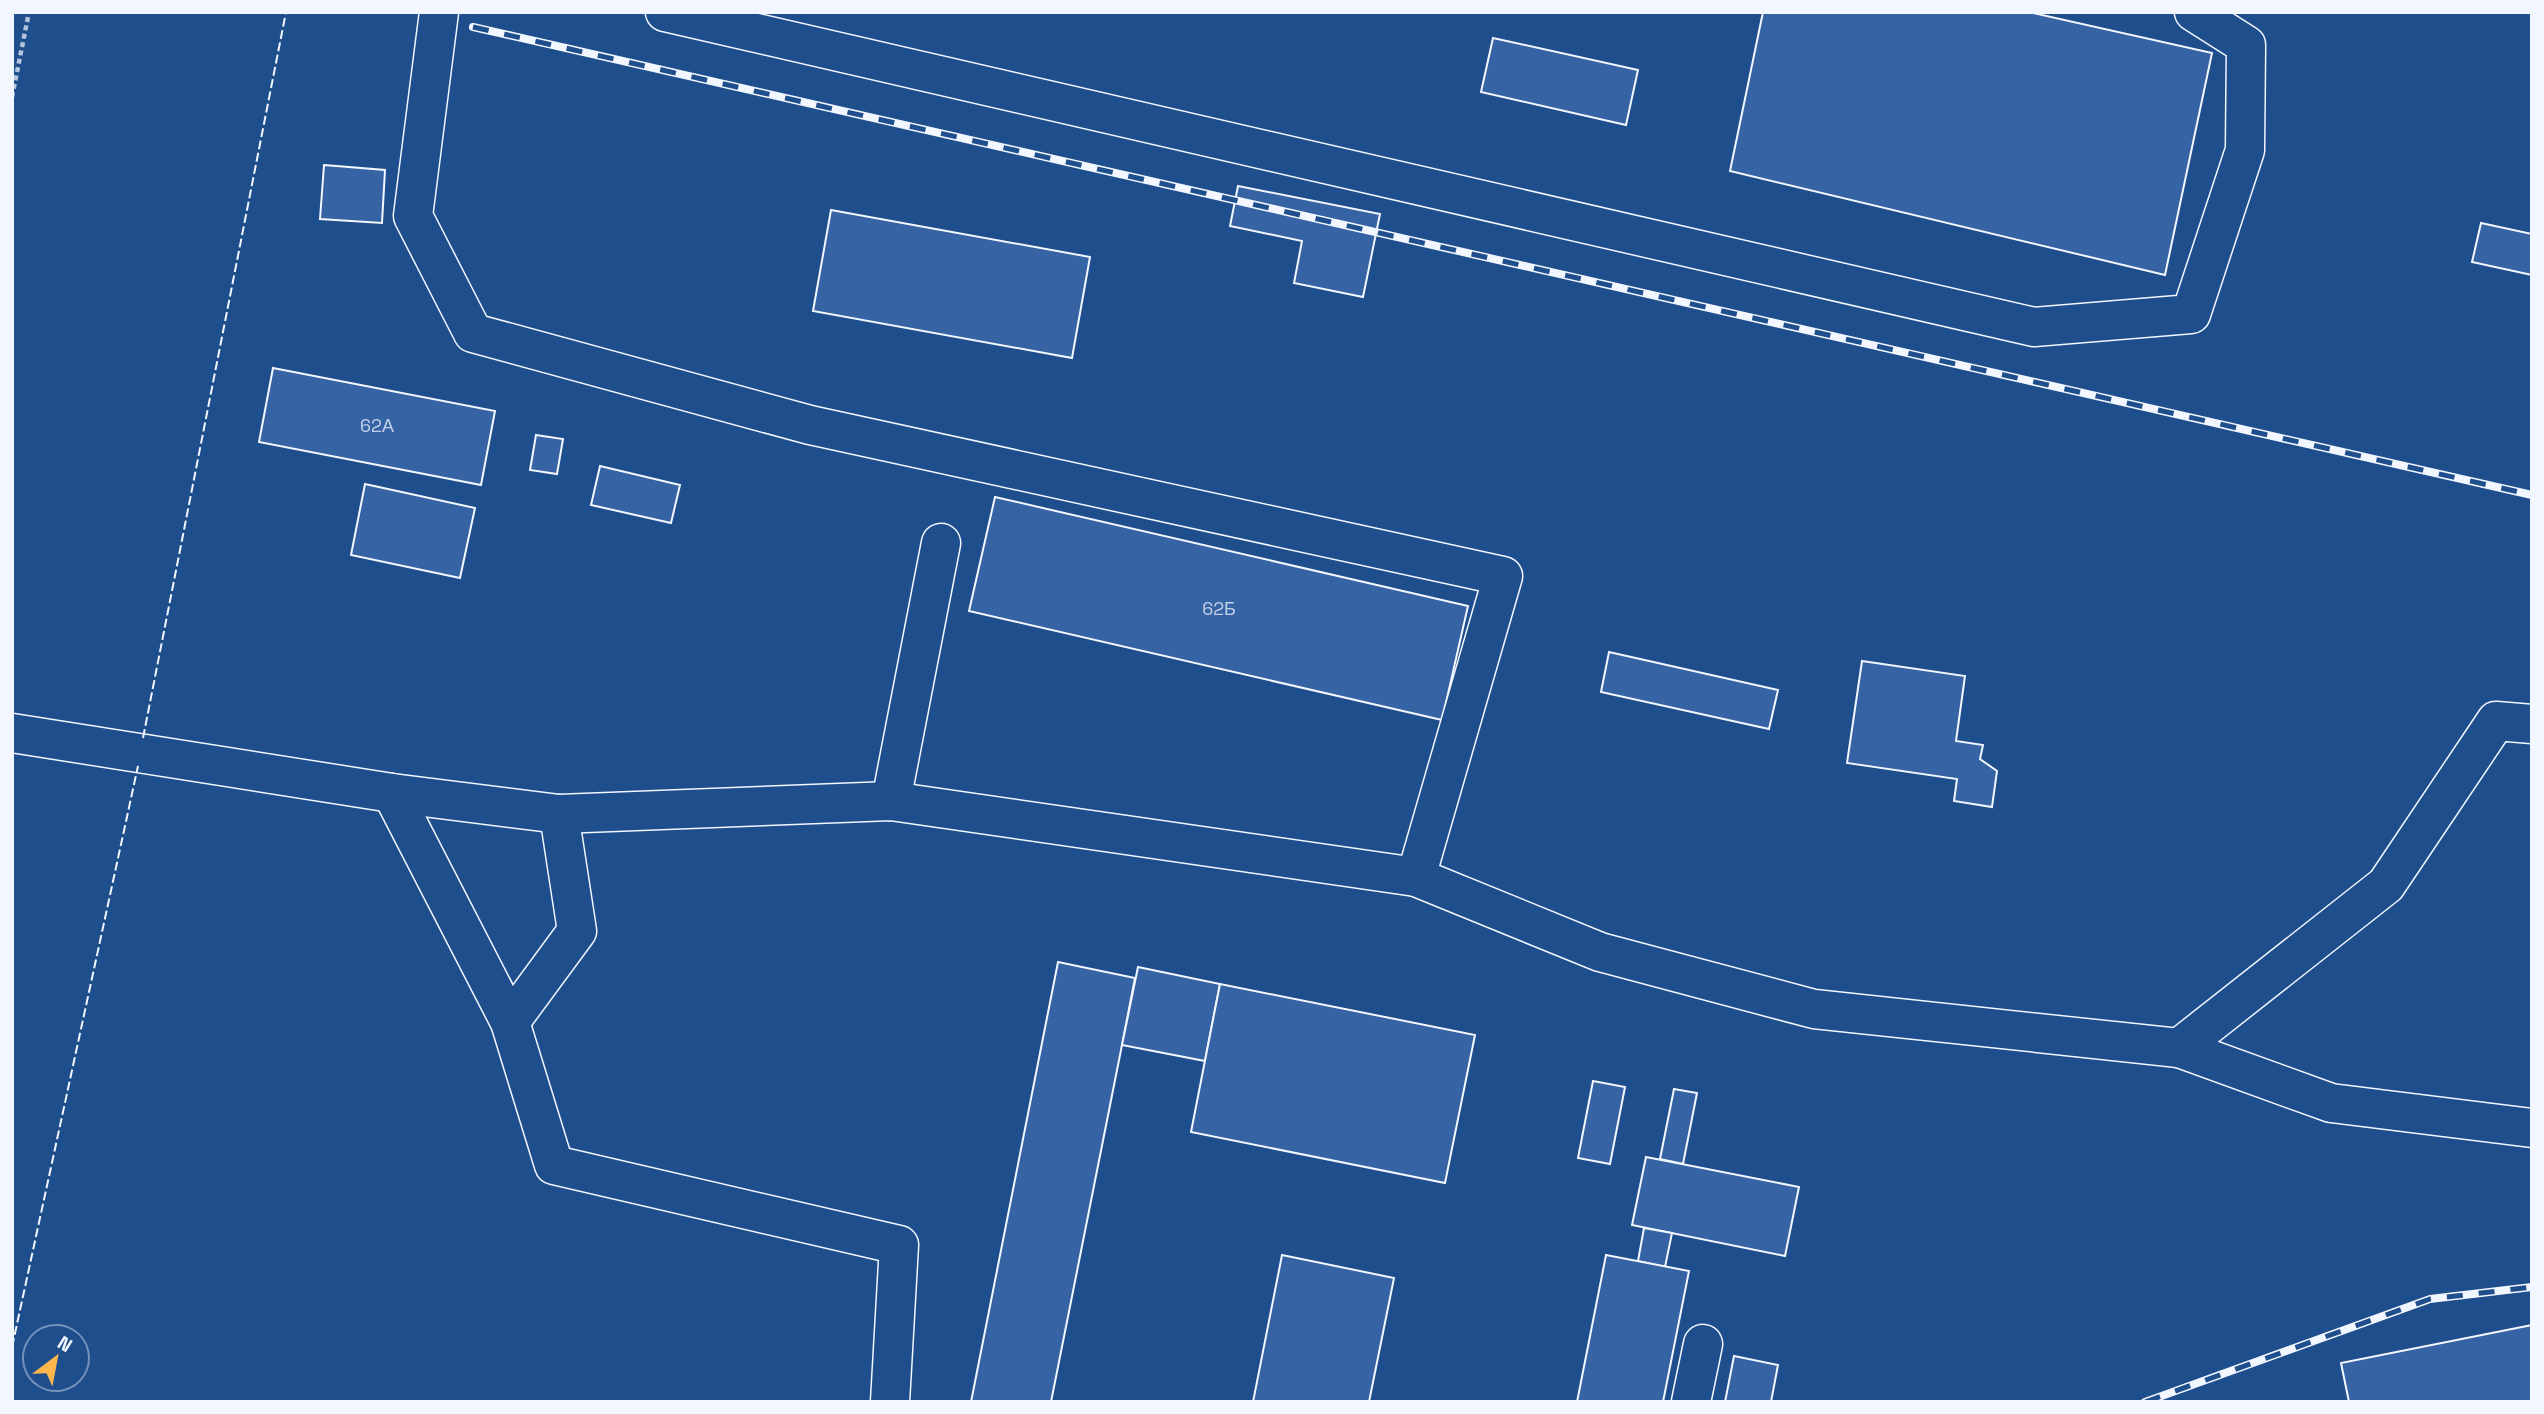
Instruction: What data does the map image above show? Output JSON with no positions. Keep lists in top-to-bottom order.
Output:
{
  "house_numbers": ["62А", "62Б"],
  "north": "top right"
}
